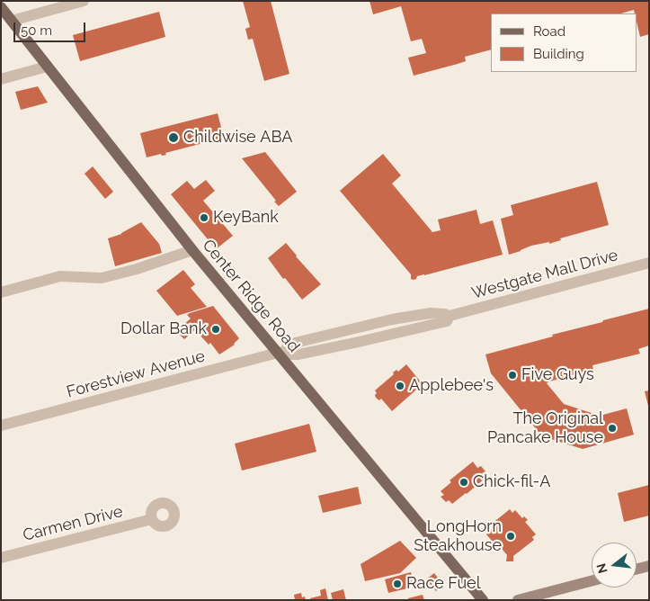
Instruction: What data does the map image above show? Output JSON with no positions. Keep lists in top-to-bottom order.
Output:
{
  "streets": {
    "main road": ["Center Ridge Road"],
    "street": ["Westgate Mall Drive", "Forestview Avenue", "Carmen Drive"]
  },
  "crossings": [
    ["Westgate Mall Drive", "Center Ridge Road"],
    ["Westgate Mall Drive", "Forestview Avenue"],
    ["Center Ridge Road", "Forestview Avenue"]
  ],
  "places": [
    "Childwise ABA",
    "KeyBank",
    "Dollar Bank",
    "Five Guys",
    "Applebee's",
    "The Original Pancake House",
    "Chick-fil-A",
    "LongHorn Steakhouse",
    "Race Fuel"
  ],
  "legend": ["Road", "Building"],
  "scale_bar": "50 m",
  "north": "left"
}
